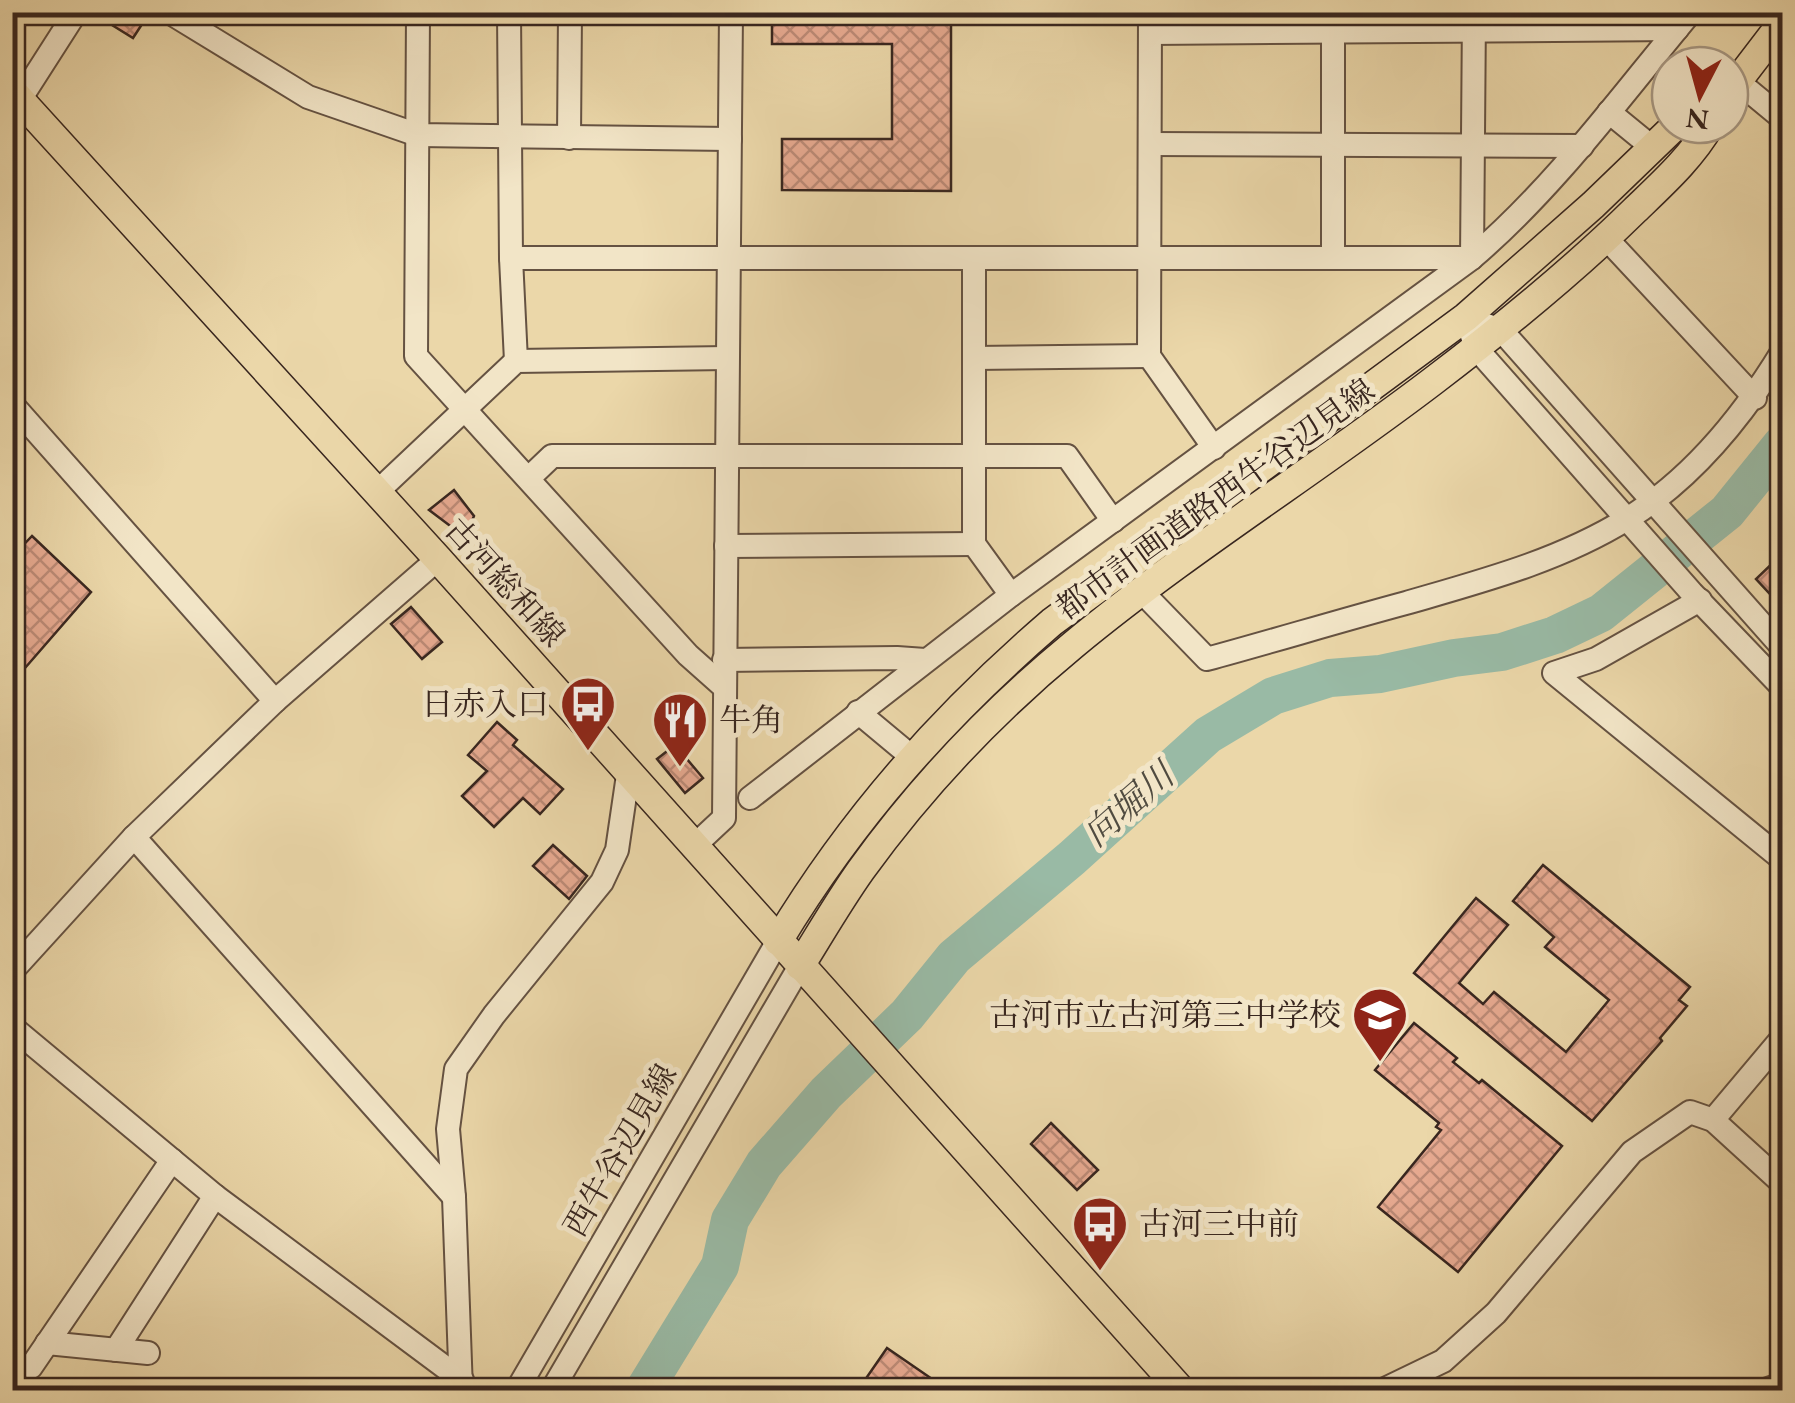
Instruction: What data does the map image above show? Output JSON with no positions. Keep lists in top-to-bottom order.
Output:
{
  "streets": {
    "main road": ["都市計画道路西牛谷辺見線", "古河総和線"],
    "street": ["西牛谷辺見線"]
  },
  "crossings": [
    ["都市計画道路西牛谷辺見線", "古河総和線"],
    ["都市計画道路西牛谷辺見線", "西牛谷辺見線"],
    ["古河総和線", "西牛谷辺見線"]
  ],
  "water": ["向堀川"],
  "places": {
    "bus stop": ["日赤入口", "古河三中前"],
    "restaurant": ["牛角"],
    "school or university": ["古河市立古河第三中学校"]
  },
  "north": "bottom"
}
